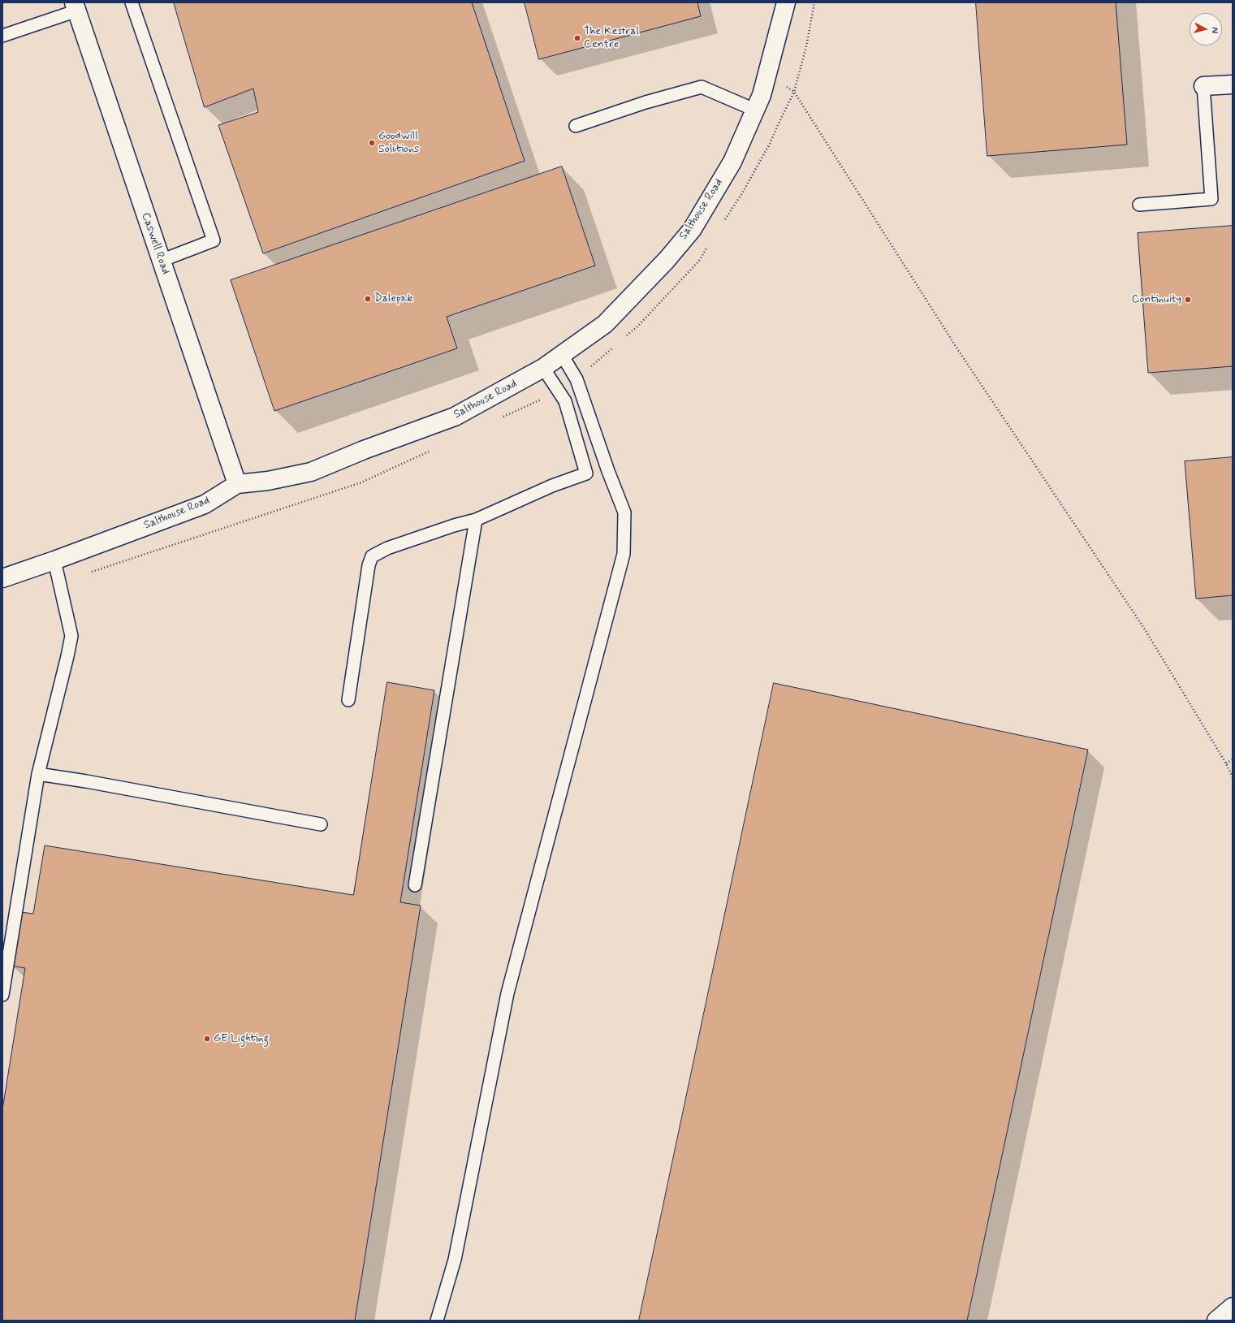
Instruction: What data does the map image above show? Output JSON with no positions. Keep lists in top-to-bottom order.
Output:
{
  "streets": {
    "street": ["Salthouse Road", "Caswell Road"]
  },
  "crossings": [
    ["Salthouse Road", "Caswell Road"]
  ],
  "places": [
    "The Kestral Centre",
    "Goodwill Solutions",
    "Dalepak",
    "Continuity",
    "GE Lighting"
  ],
  "north": "right"
}
